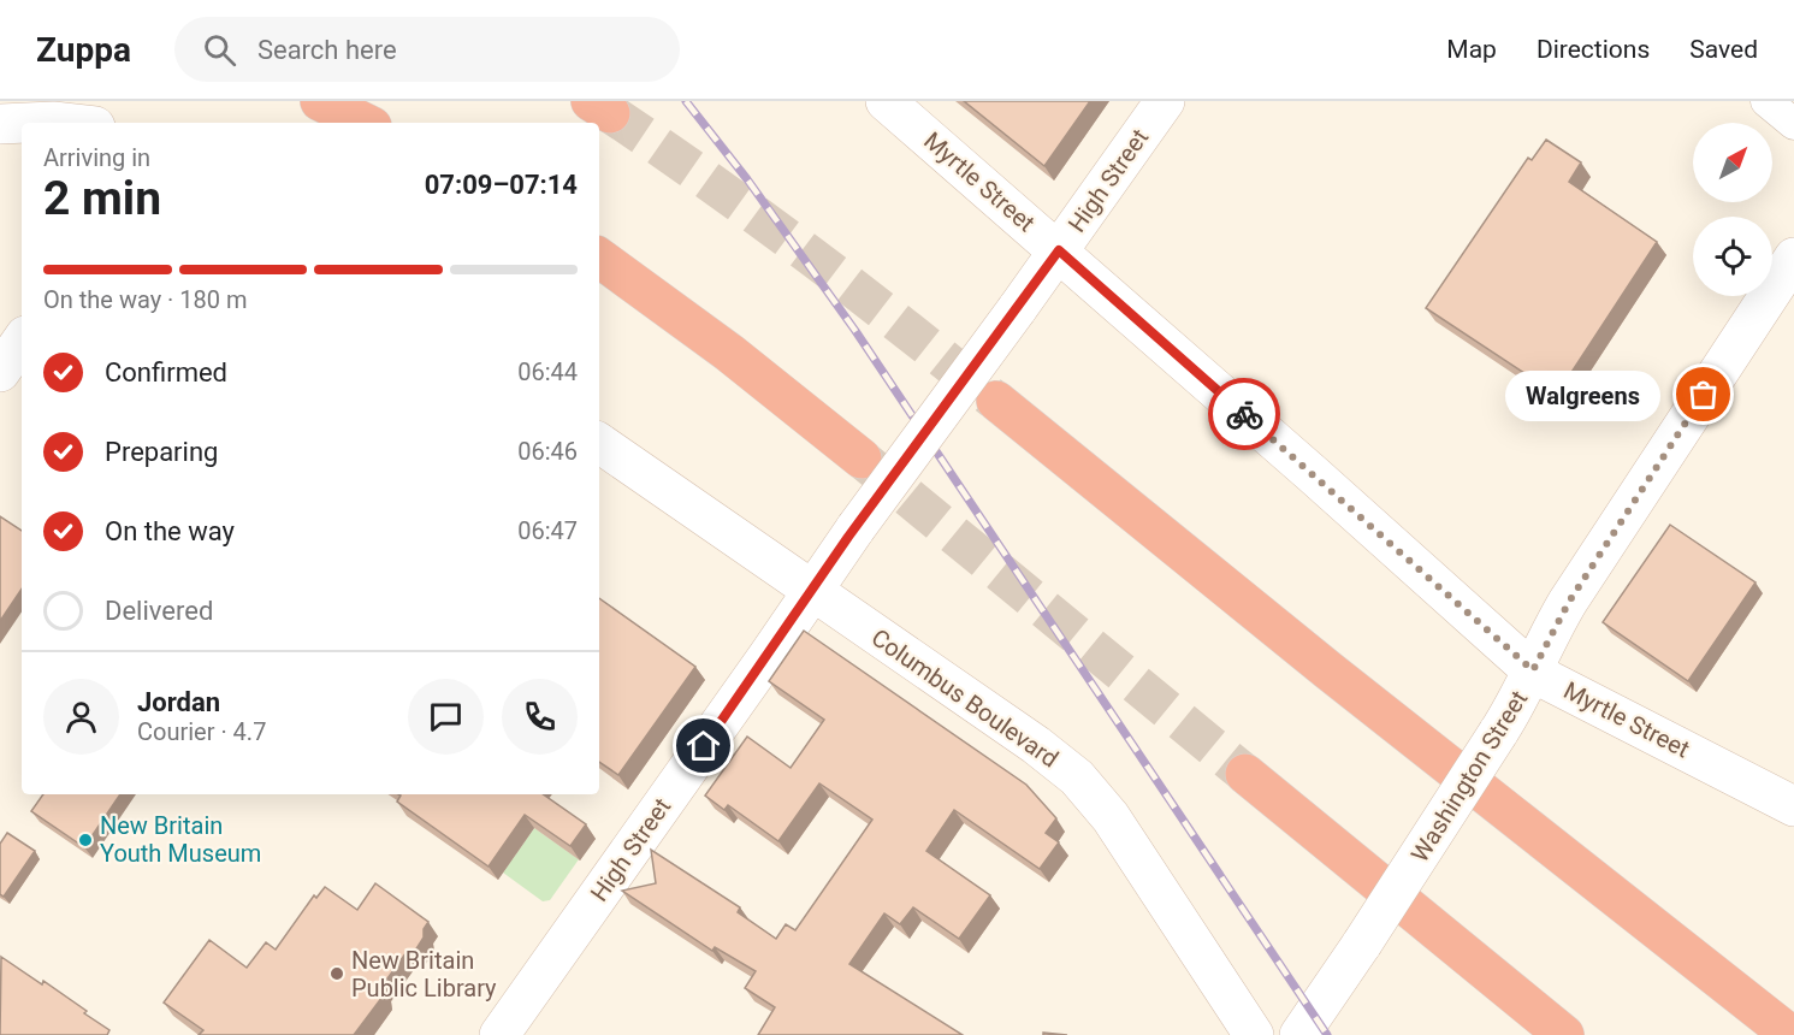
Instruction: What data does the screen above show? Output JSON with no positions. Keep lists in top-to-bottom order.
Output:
{
  "streets": {
    "street": [
      "High Street",
      "Myrtle Street",
      "Columbus Boulevard",
      "Washington Street"
    ]
  },
  "crossings": [
    ["High Street", "Myrtle Street"],
    ["High Street", "Columbus Boulevard"],
    ["Myrtle Street", "Washington Street"]
  ],
  "places": ["Walgreens", "New Britain Youth Museum", "New Britain Public Library"],
  "north": "top right",
  "page": {
    "header": "Zuppa",
    "search": "Search here",
    "nav": ["Map", "Directions", "Saved"],
    "heading": ["2 min", "Arriving in", "07:09–07:14"],
    "panel": ["Jordan", "Courier · 4.7"],
    "bar": "On the way · 180 m",
    "list": [
      ["Confirmed", "06:44"],
      ["Preparing", "06:46"],
      ["On the way", "06:47"],
      "Delivered"
    ],
    "bubble": "Walgreens"
  }
}
